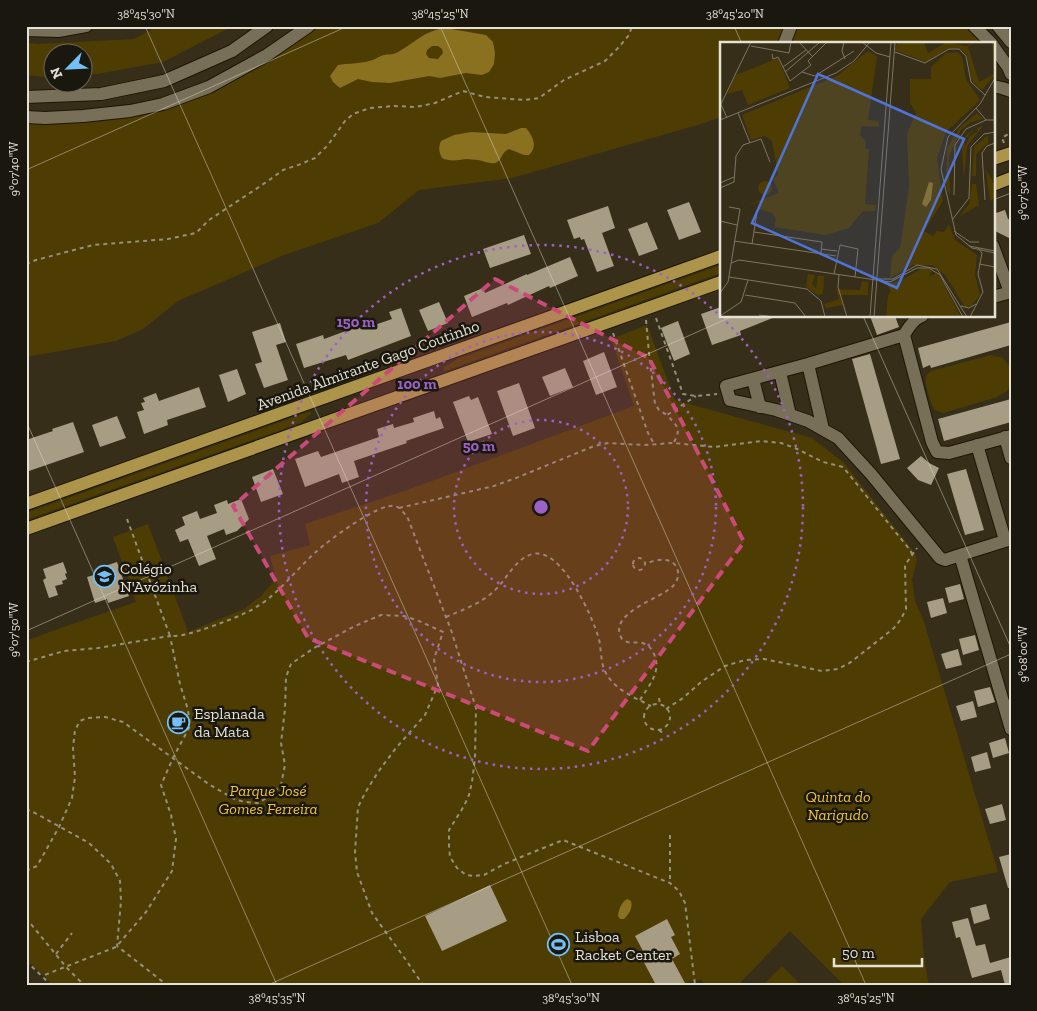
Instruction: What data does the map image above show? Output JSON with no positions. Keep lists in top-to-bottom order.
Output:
{
  "streets": {
    "main road": ["Avenida Almirante Gago Coutinho"]
  },
  "parks": ["Parque José Gomes Ferreira", "Quinta do Narigudo"],
  "places": {
    "school or university": ["Colégio N'Avózinha"],
    "cafe": ["Esplanada da Mata"],
    "sports": ["Lisboa Racket Center"]
  },
  "scale_bar": "50 m",
  "north": "bottom left",
  "coordinates": [
    "38°45'30\"N",
    "38°45'25\"N",
    "38°45'20\"N",
    "9°07'40\"W",
    "9°07'50\"W",
    "9°08'00\"W",
    "38°45'35\"N"
  ],
  "rings": ["150 m", "100 m", "50 m"]
}
